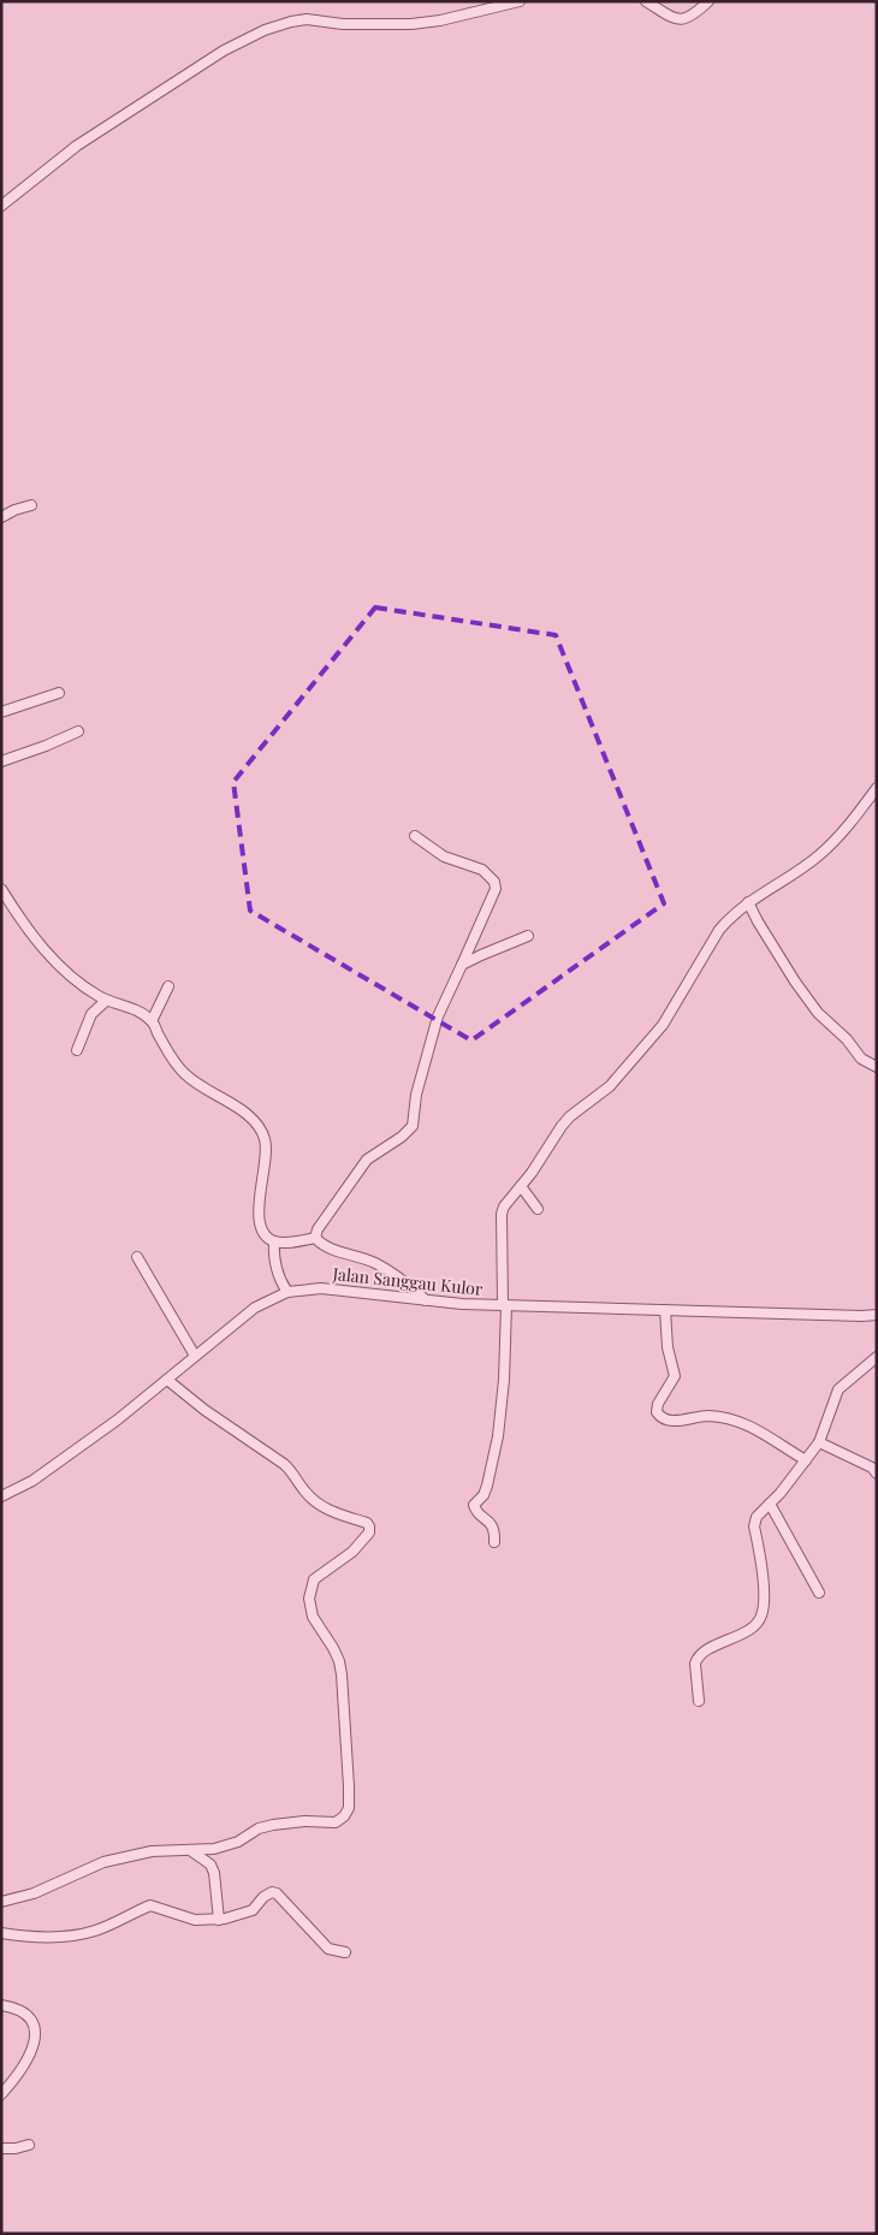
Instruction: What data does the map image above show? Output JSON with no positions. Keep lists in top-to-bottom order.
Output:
{
  "streets": {
    "street": ["Jalan Sanggau Kulor"]
  }
}
